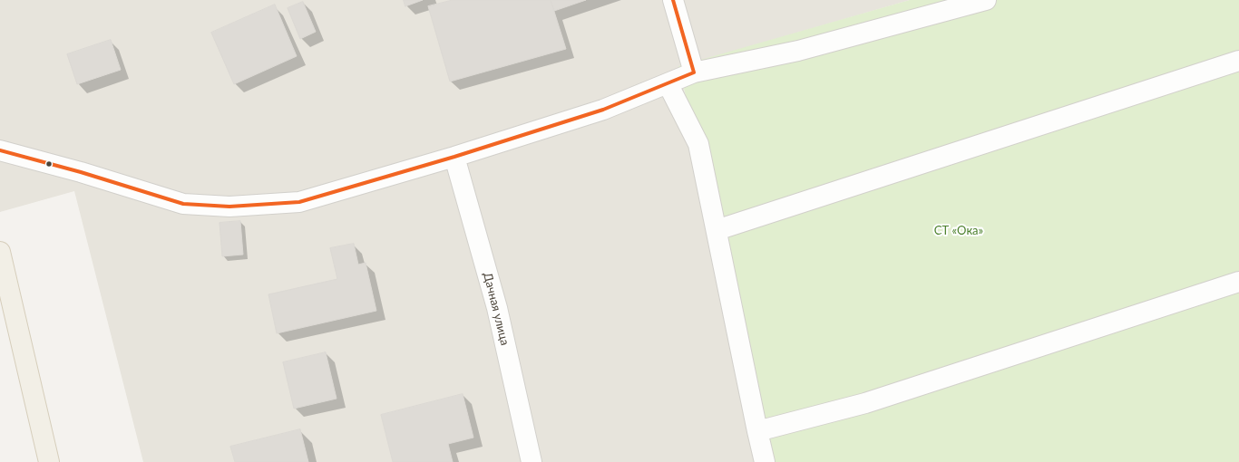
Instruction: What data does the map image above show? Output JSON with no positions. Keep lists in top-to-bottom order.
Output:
{
  "streets": {
    "street": ["Дачная улица"]
  },
  "parks": ["СТ «Ока»"]
}
